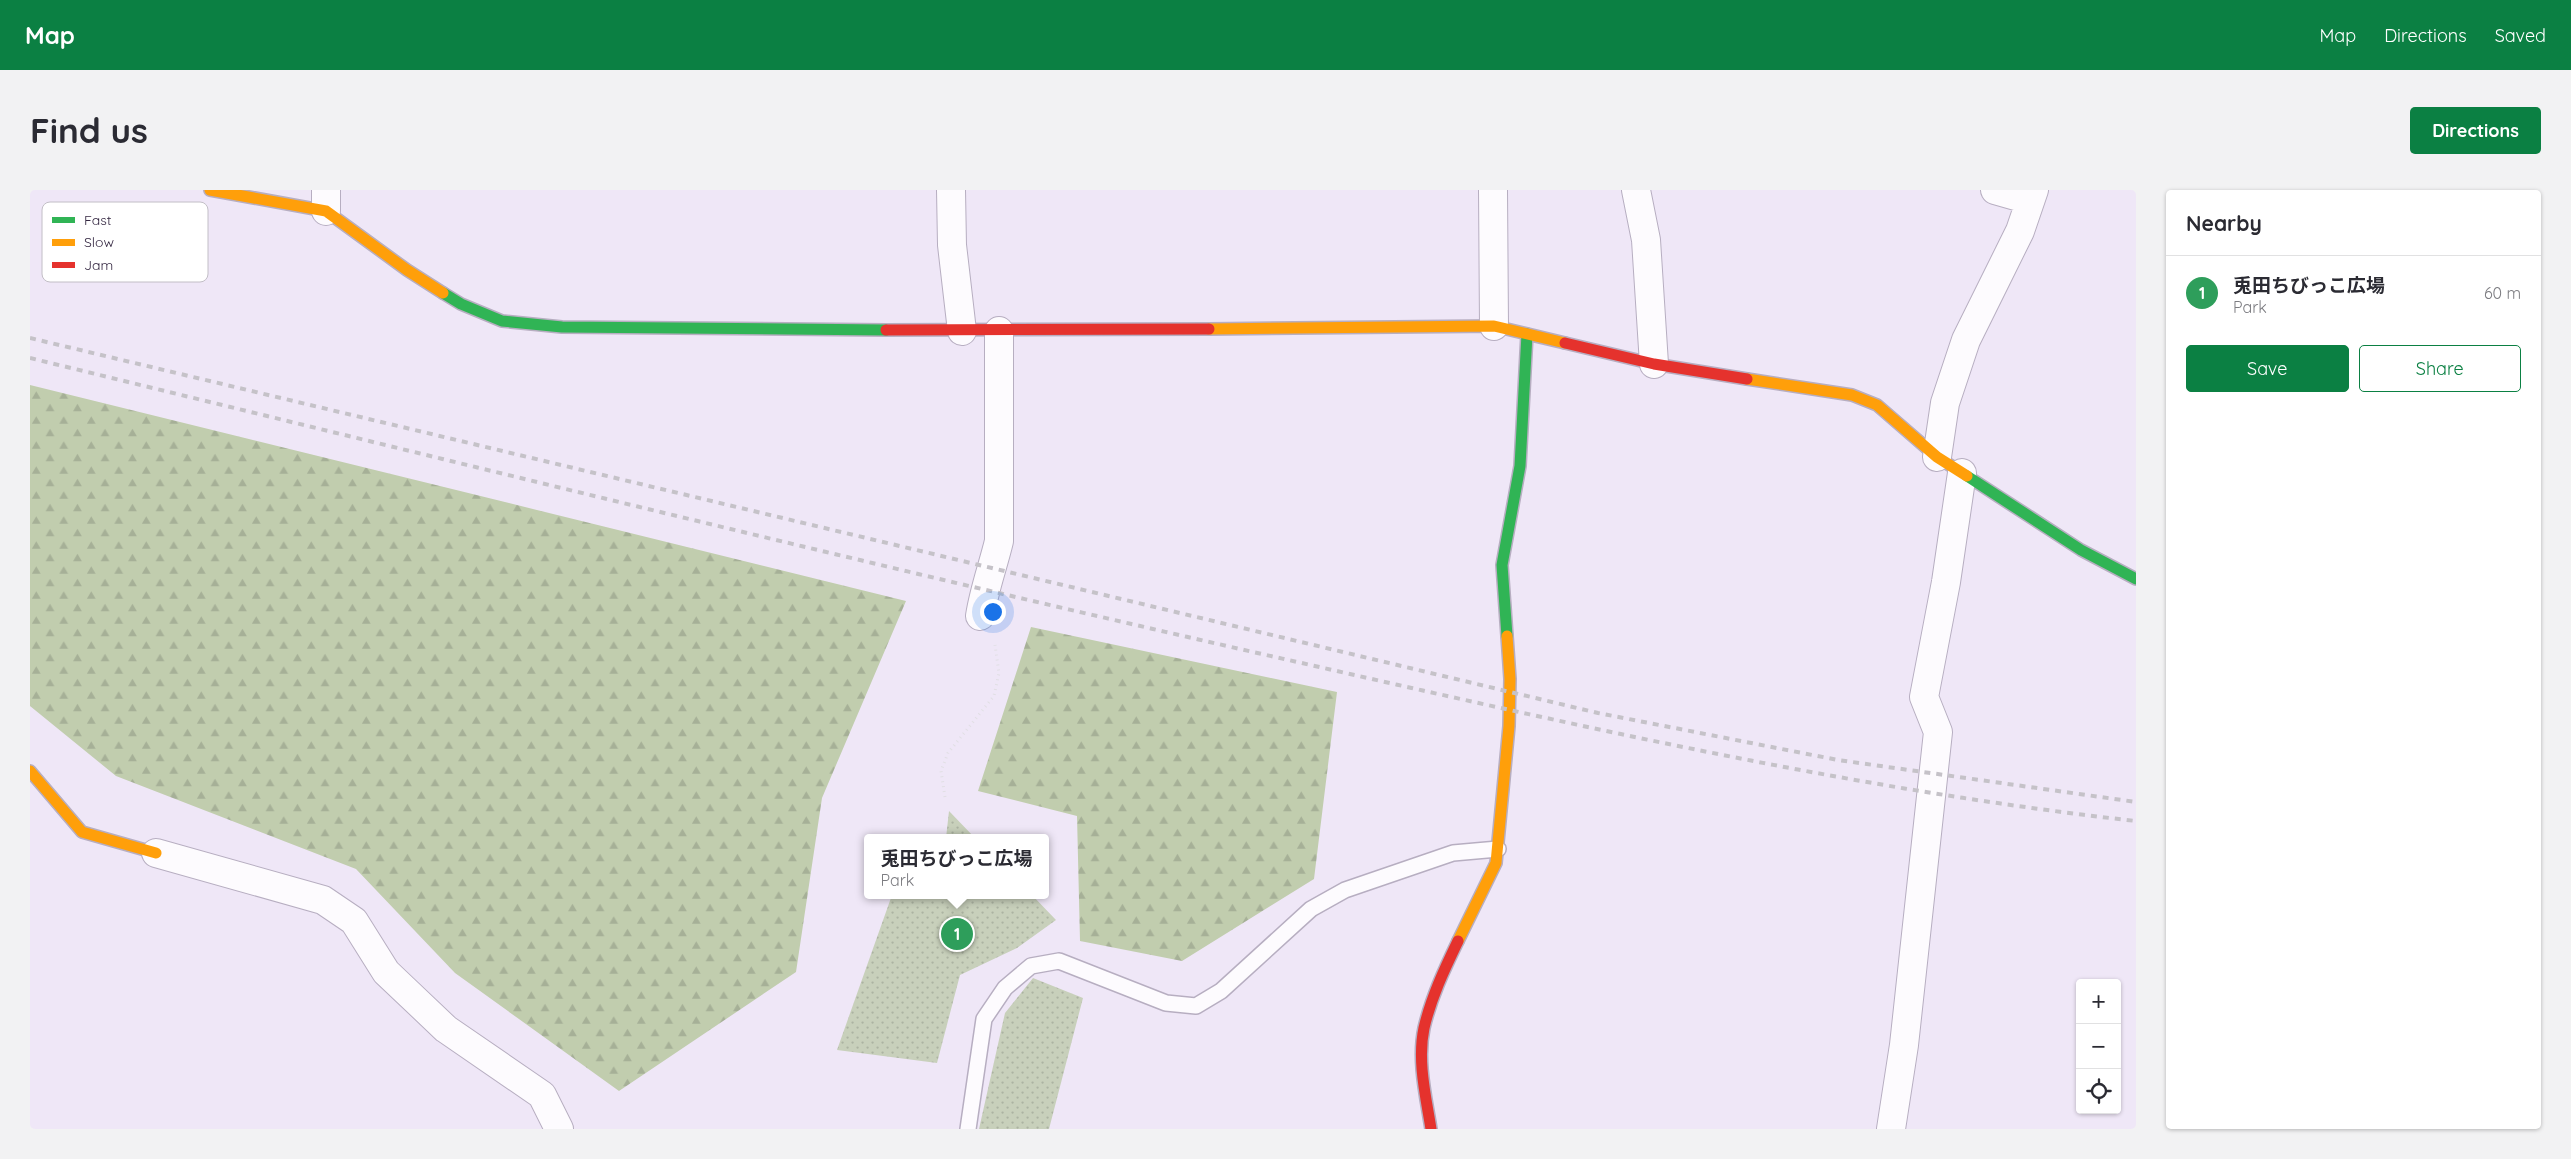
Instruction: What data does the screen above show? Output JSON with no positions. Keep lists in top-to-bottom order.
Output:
{
  "legend": ["Fast", "Slow", "Jam"],
  "page": {
    "header": "Map",
    "nav": ["Map", "Directions", "Saved"],
    "buttons": [
      "Directions",
      ["Save", "Share"]
    ],
    "title": "Find us",
    "heading": "Nearby",
    "list": [
      {
        "mark": "1",
        "name": "兎田ちびっこ広場",
        "note": "Park",
        "value": "60 m"
      }
    ],
    "popup": ["兎田ちびっこ広場", "Park"],
    "pins": "1",
    "map_buttons": ["+", "−"]
  }
}
